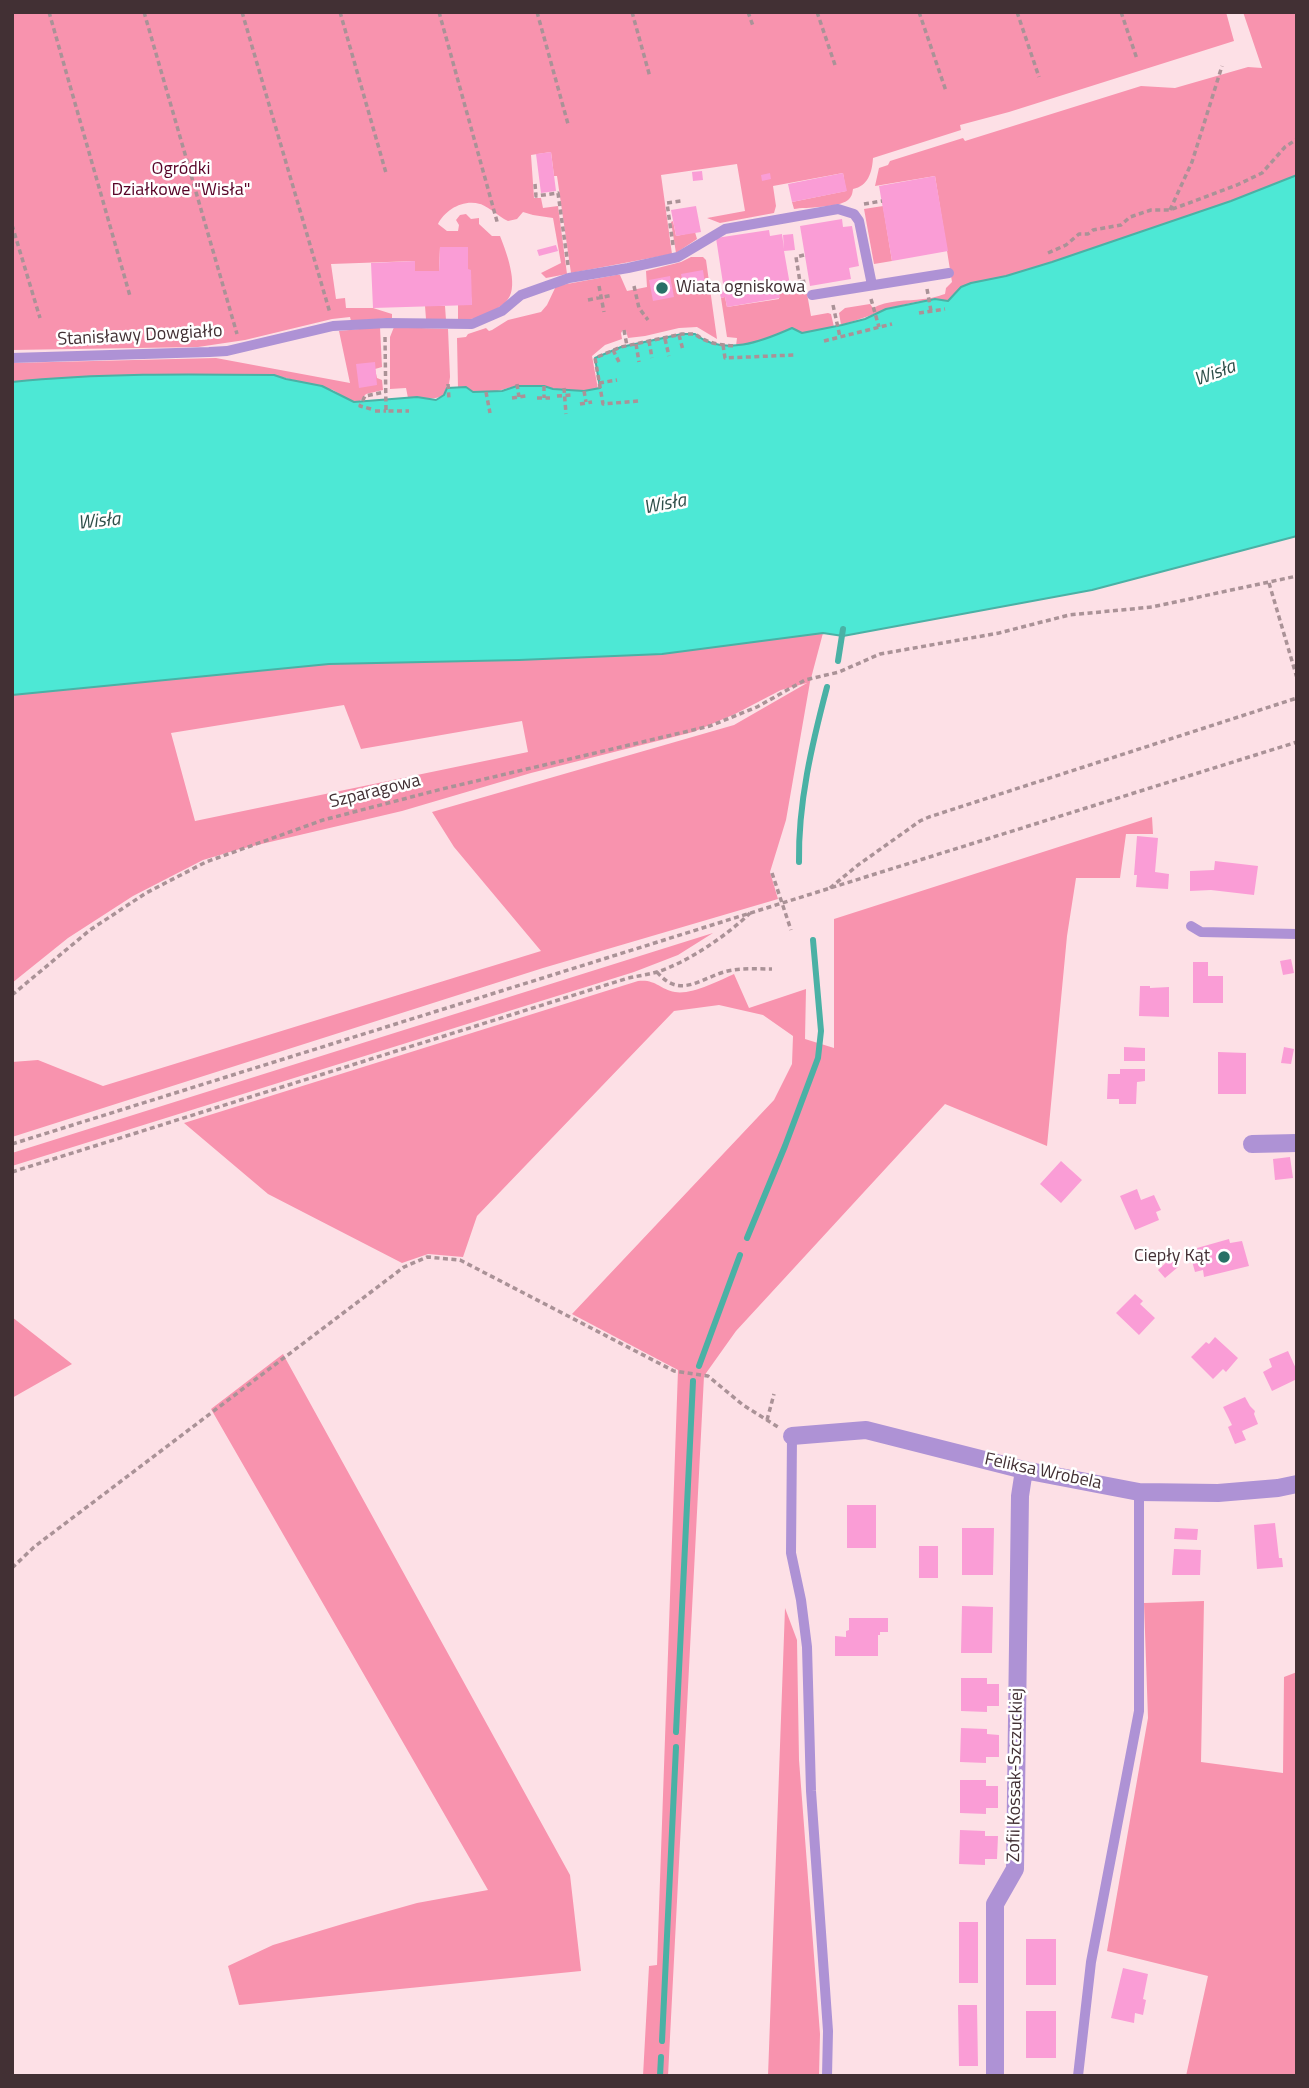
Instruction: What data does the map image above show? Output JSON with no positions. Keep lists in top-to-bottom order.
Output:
{
  "streets": {
    "street": ["Feliksa Wrobela", "Zofii Kossak-Szczuckiej"],
    "lane": ["Stanisławy Dowgiałło"],
    "path": ["Szparagowa"]
  },
  "crossings": [
    ["Feliksa Wrobela", "Zofii Kossak-Szczuckiej"]
  ],
  "water": ["Wisła"],
  "parks": ["Ogródki Działkowe \"Wisła\""],
  "places": ["Wiata ogniskowa", "Ciepły Kąt"]
}
